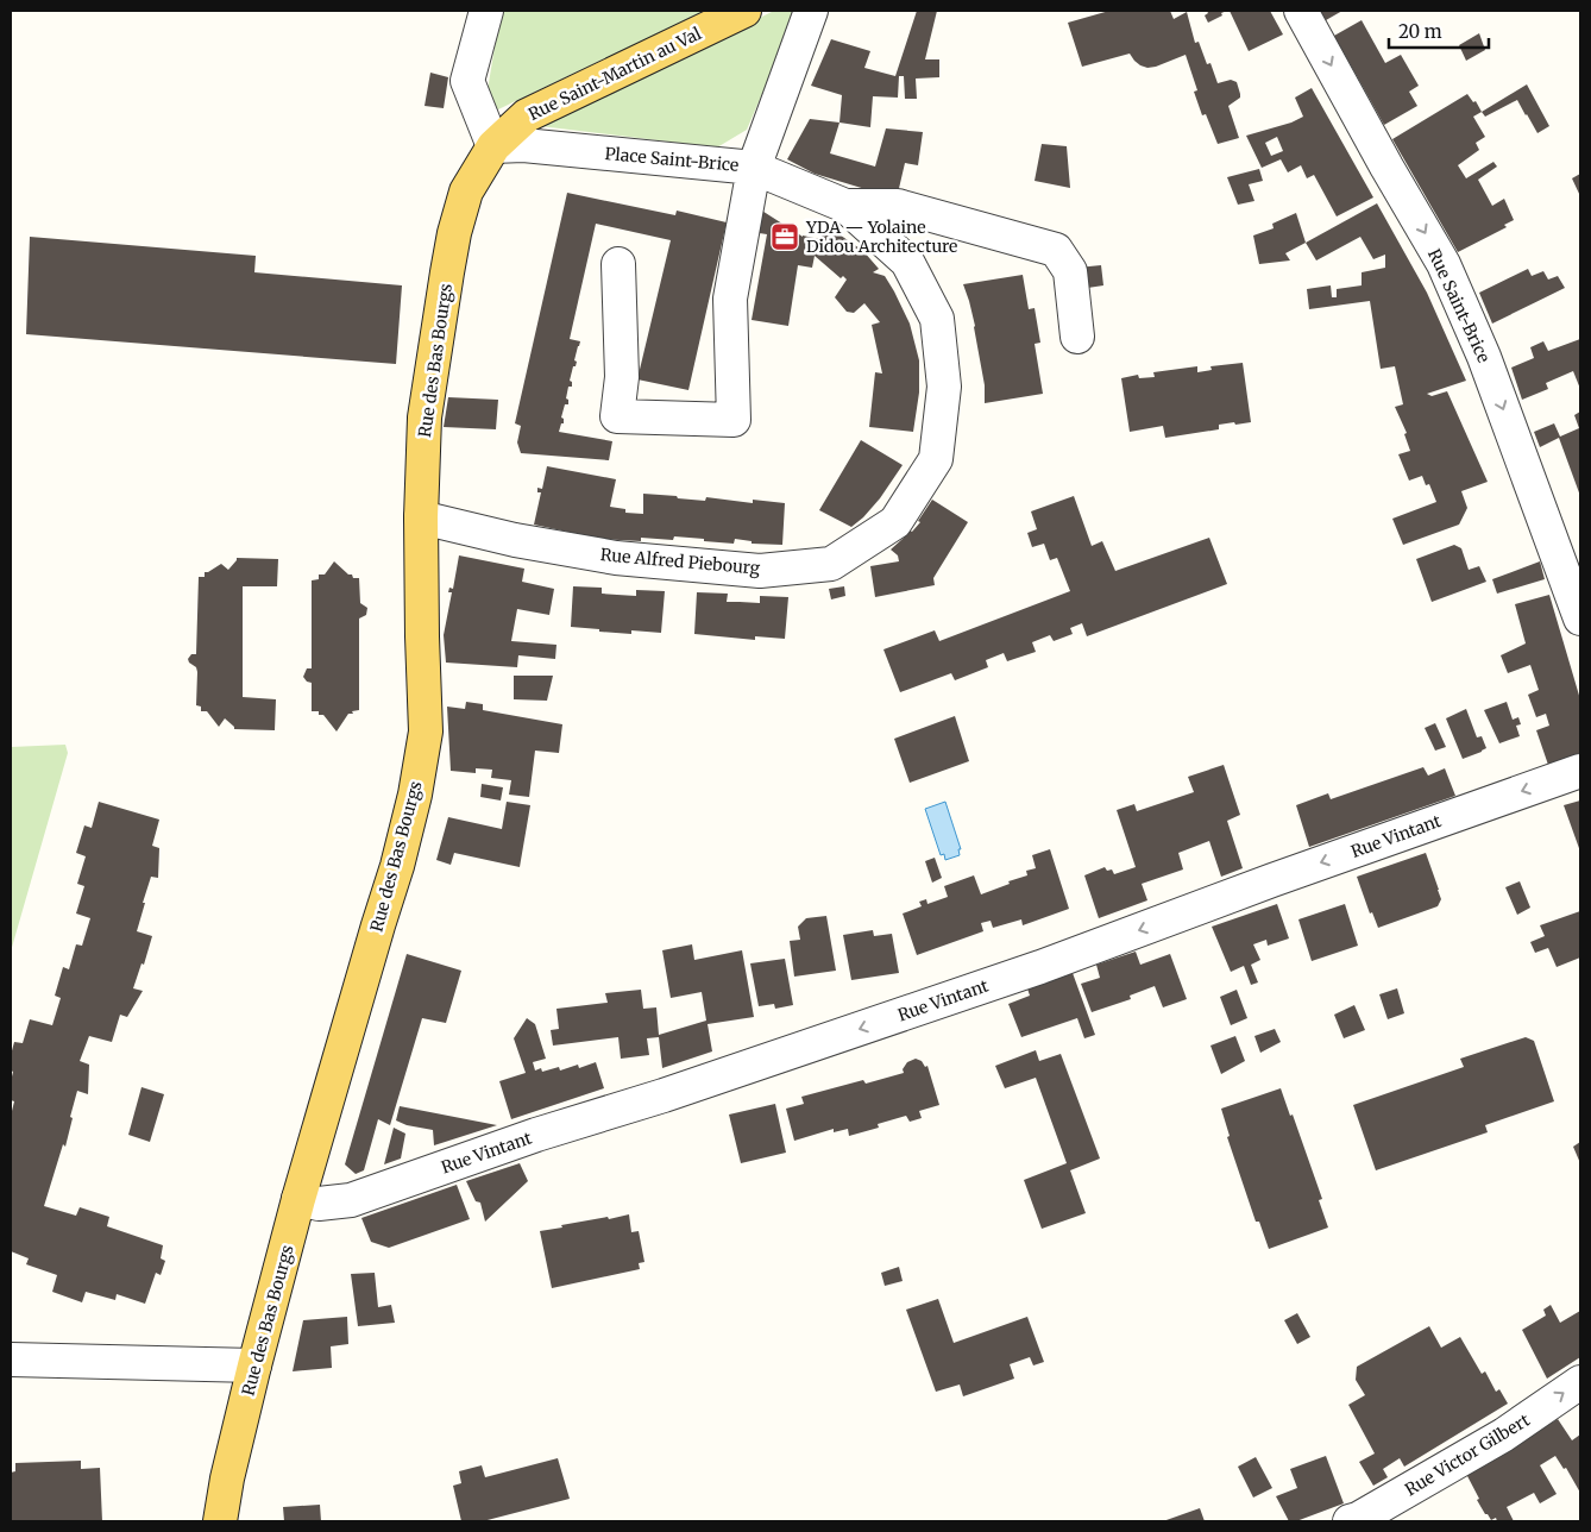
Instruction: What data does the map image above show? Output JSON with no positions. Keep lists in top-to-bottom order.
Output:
{
  "streets": {
    "main road": ["Rue Saint-Martin au Val", "Rue des Bas Bourgs"],
    "street": [
      "Place Saint-Brice",
      "Rue Saint-Brice",
      "Rue Alfred Piebourg",
      "Rue Vintant",
      "Rue Victor Gilbert"
    ]
  },
  "crossings": [
    ["Rue Saint-Martin au Val", "Place Saint-Brice"],
    ["Rue Saint-Martin au Val", "Rue des Bas Bourgs"],
    ["Place Saint-Brice", "Rue des Bas Bourgs"],
    ["Place Saint-Brice", "Rue Alfred Piebourg"],
    ["Rue des Bas Bourgs", "Rue Alfred Piebourg"],
    ["Rue des Bas Bourgs", "Rue Vintant"]
  ],
  "one_way": ["Rue Saint-Brice", "Rue Vintant", "Rue Victor Gilbert"],
  "places": {
    "office": ["YDA — Yolaine Didou Architecture"]
  },
  "scale_bar": "20 m"
}
